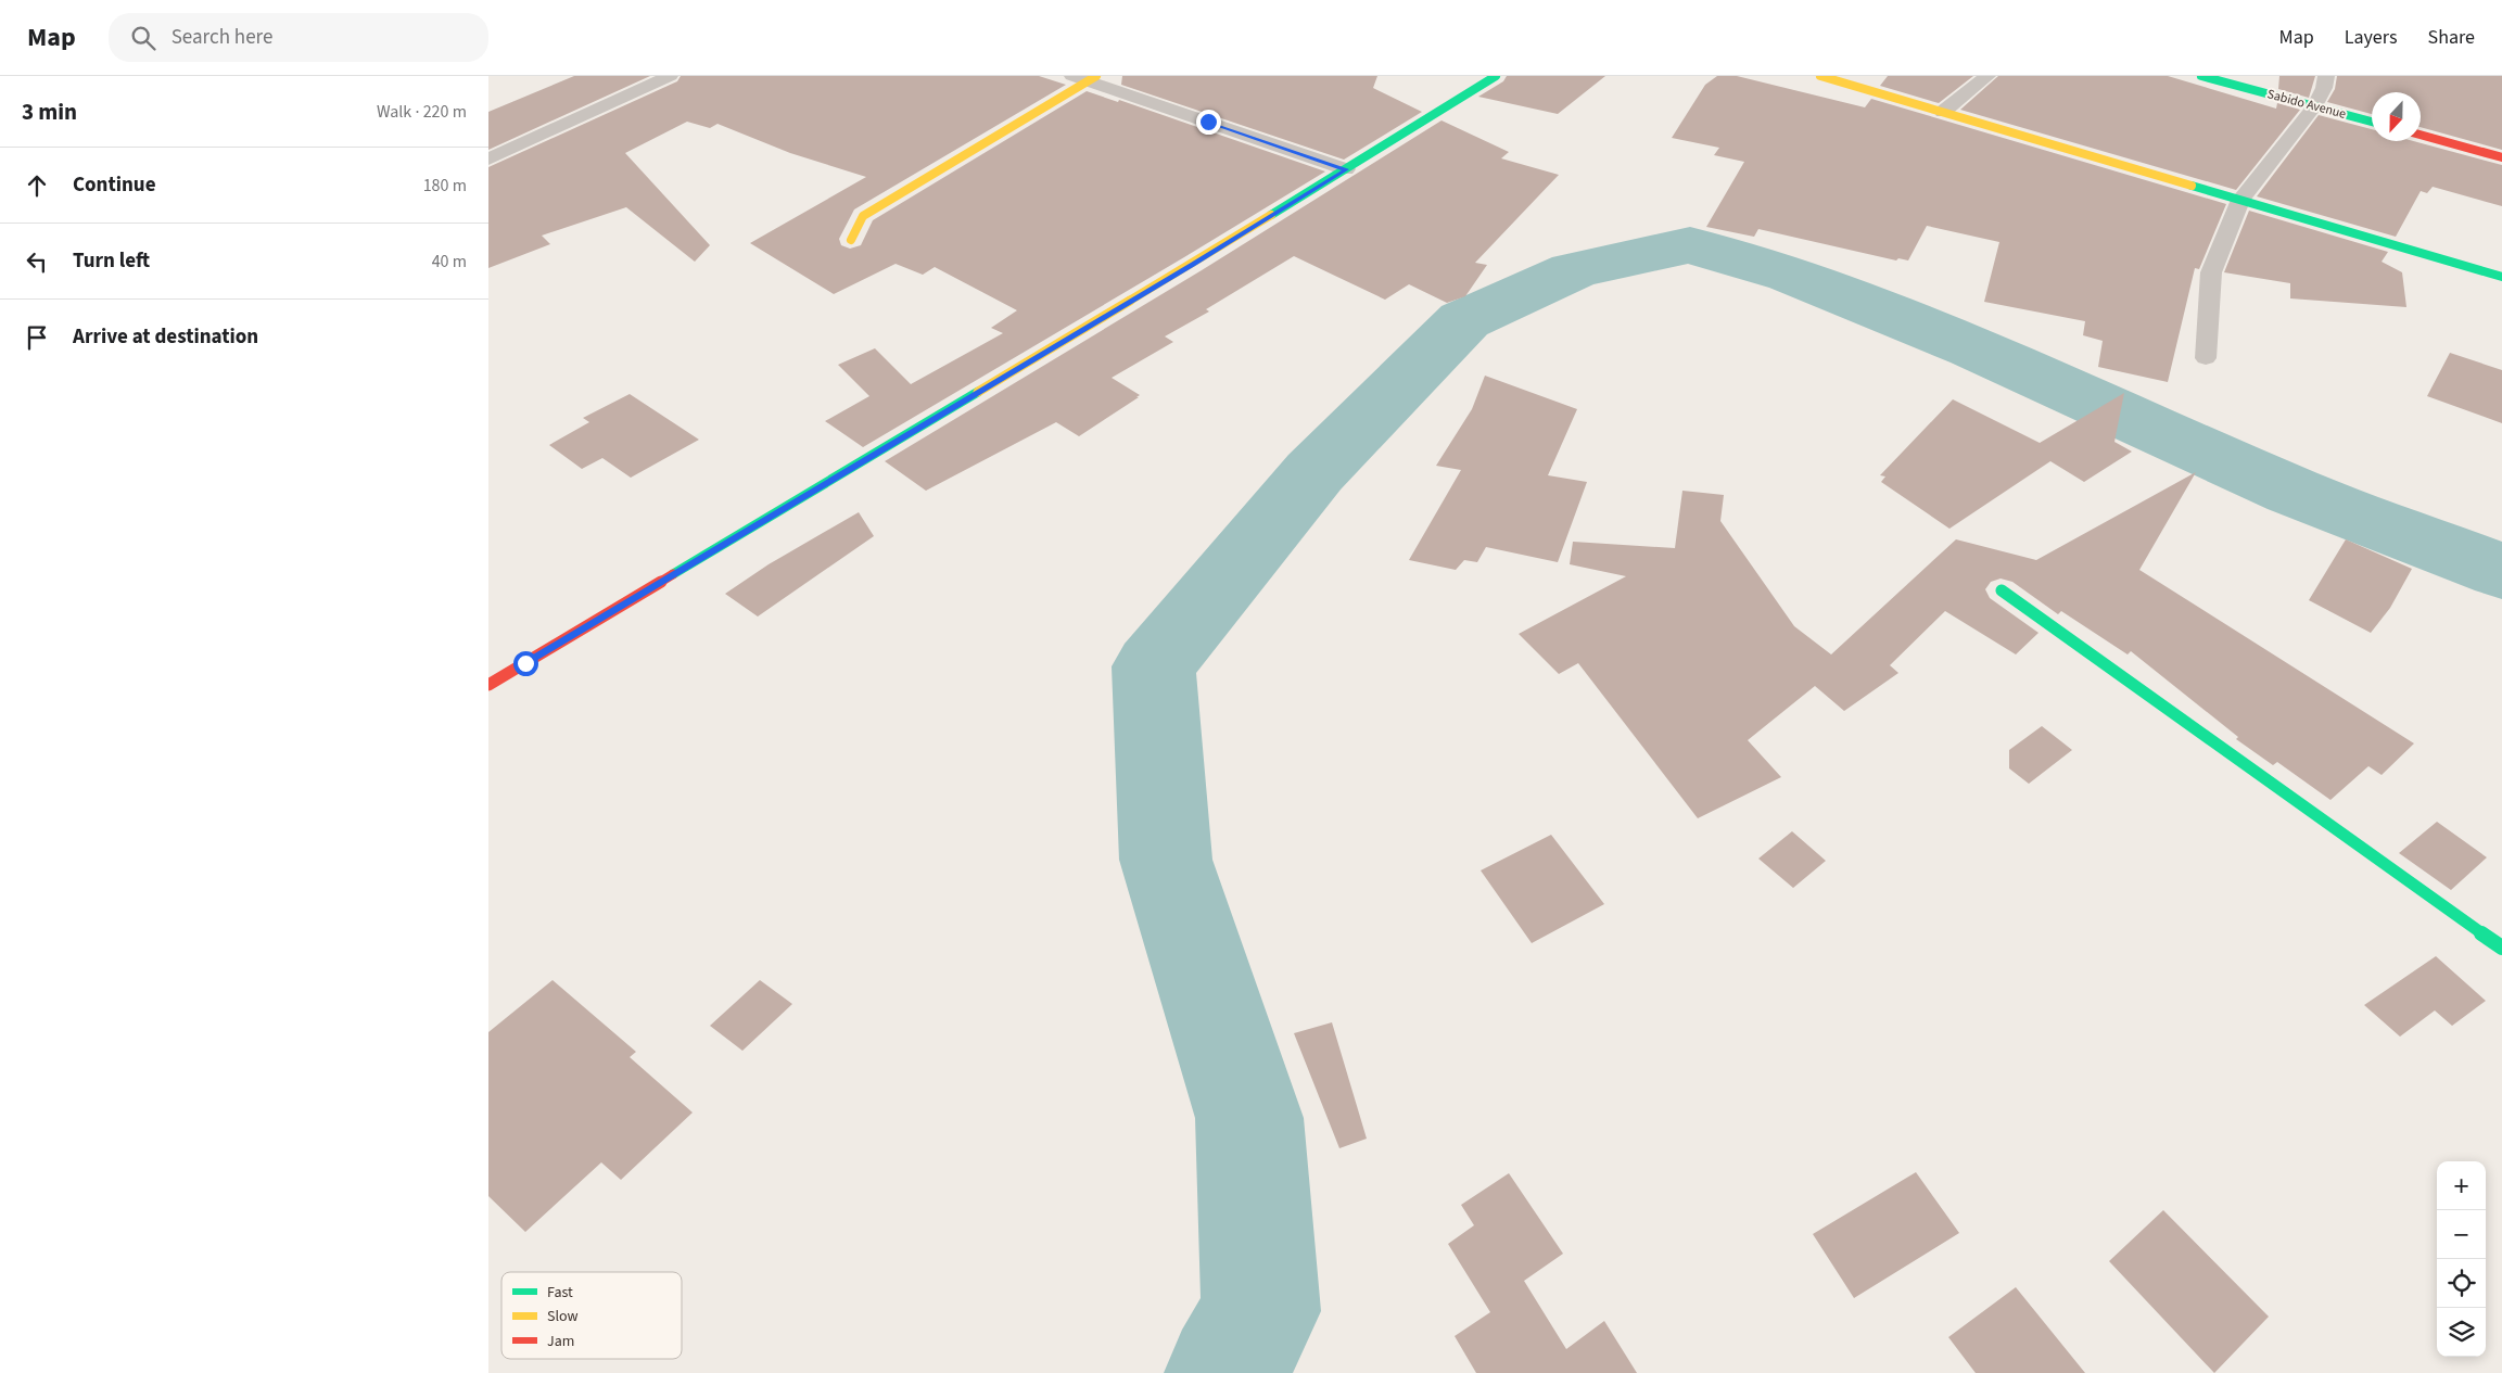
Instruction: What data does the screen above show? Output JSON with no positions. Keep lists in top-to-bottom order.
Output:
{
  "streets": {
    "street": ["Sabido Avenue"]
  },
  "legend": ["Fast", "Slow", "Jam"],
  "north": "bottom",
  "page": {
    "header": "Map",
    "search": "Search here",
    "nav": ["Map", "Layers", "Share"],
    "heading": ["3 min", "Walk · 220 m"],
    "list": [
      ["Continue", "180 m"],
      ["Turn left", "40 m"],
      "Arrive at destination"
    ],
    "map_buttons": ["+", "−"]
  }
}
